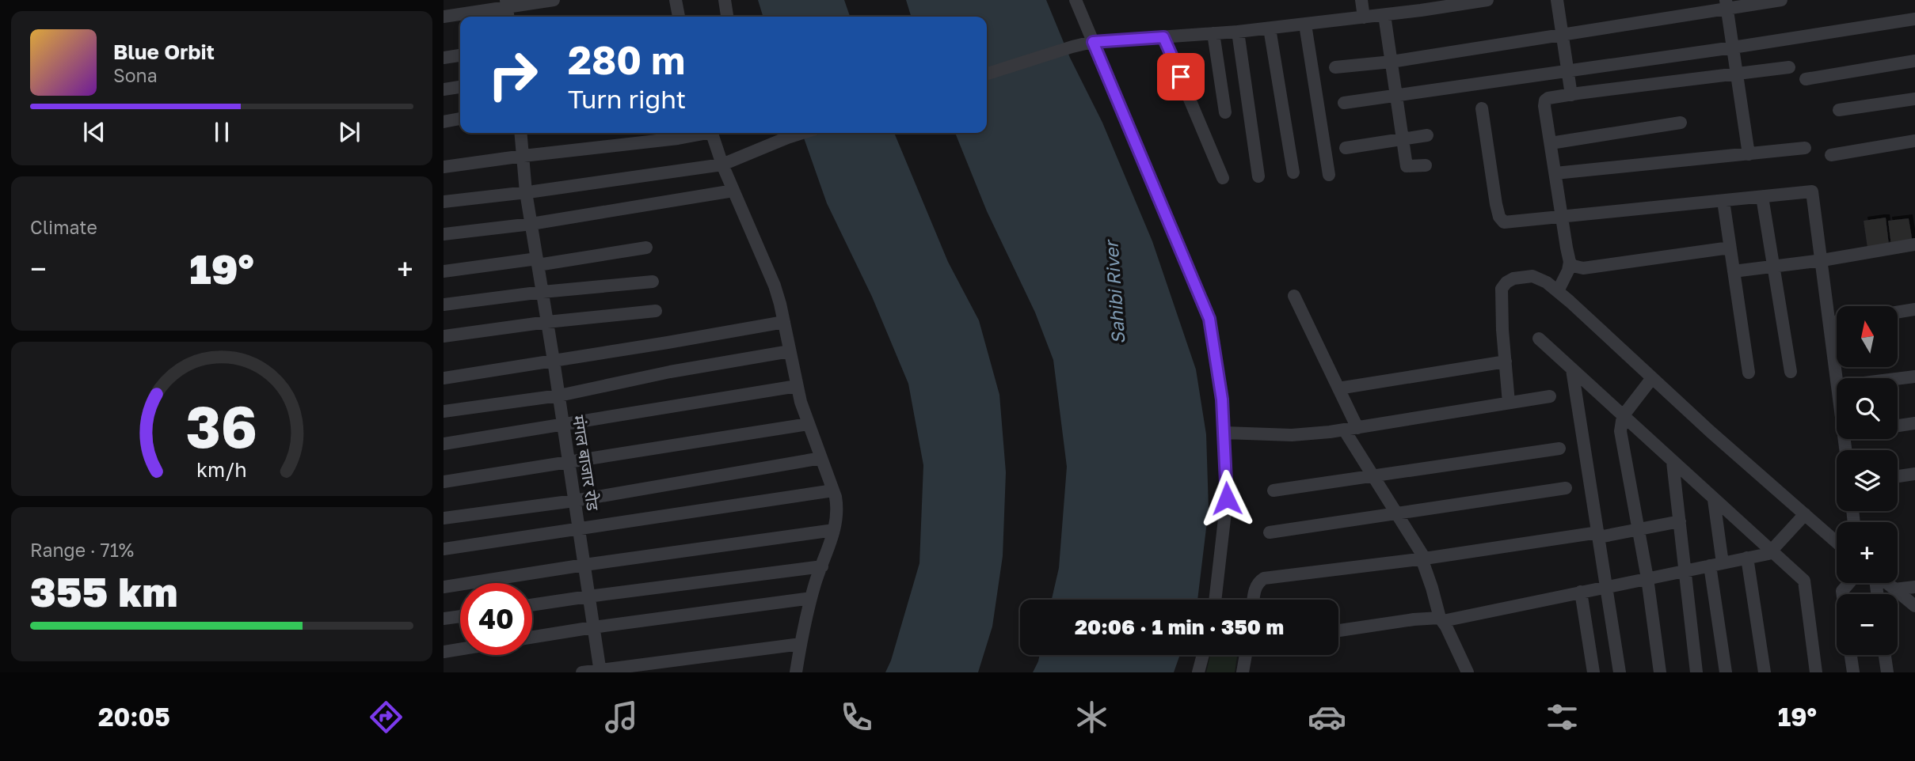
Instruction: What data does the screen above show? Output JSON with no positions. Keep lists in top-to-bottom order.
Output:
{
  "streets": {
    "street": ["मंगल बाजार रोड"]
  },
  "water": ["Sahibi River"],
  "north": "top",
  "page": {
    "turn": ["280 m", "Turn right"],
    "song": ["Blue Orbit", "Sona"],
    "tile": [
      "Climate",
      ["Range · 71%", "355 km"]
    ],
    "heat": ["−", "19°", "+"],
    "map_buttons": ["+", "−"],
    "limit": "40",
    "trip": "20:06 · 1 min · 350 m",
    "tabs": ["20:05", "19°"],
    "gauge": ["36", "km/h"]
  }
}
